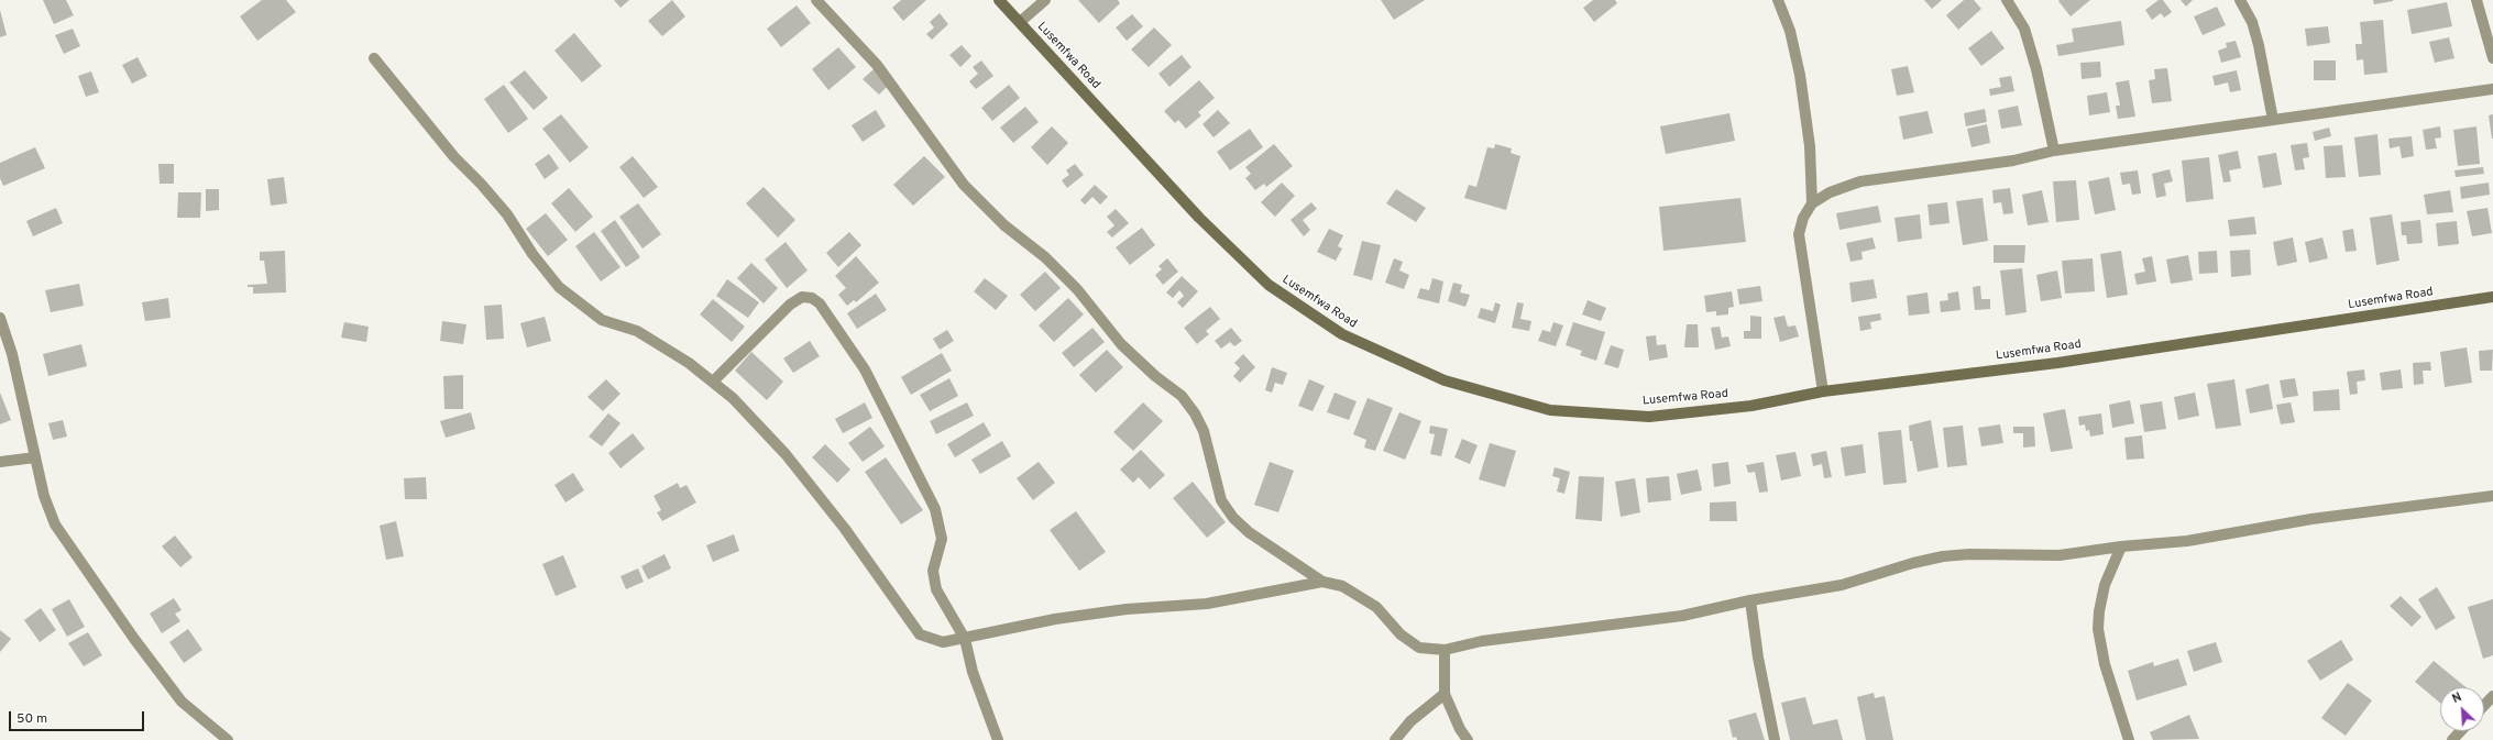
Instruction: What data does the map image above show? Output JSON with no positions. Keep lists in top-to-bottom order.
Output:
{
  "streets": {
    "street": ["Lusemfwa Road"]
  },
  "scale_bar": "50 m",
  "north": "top left"
}
